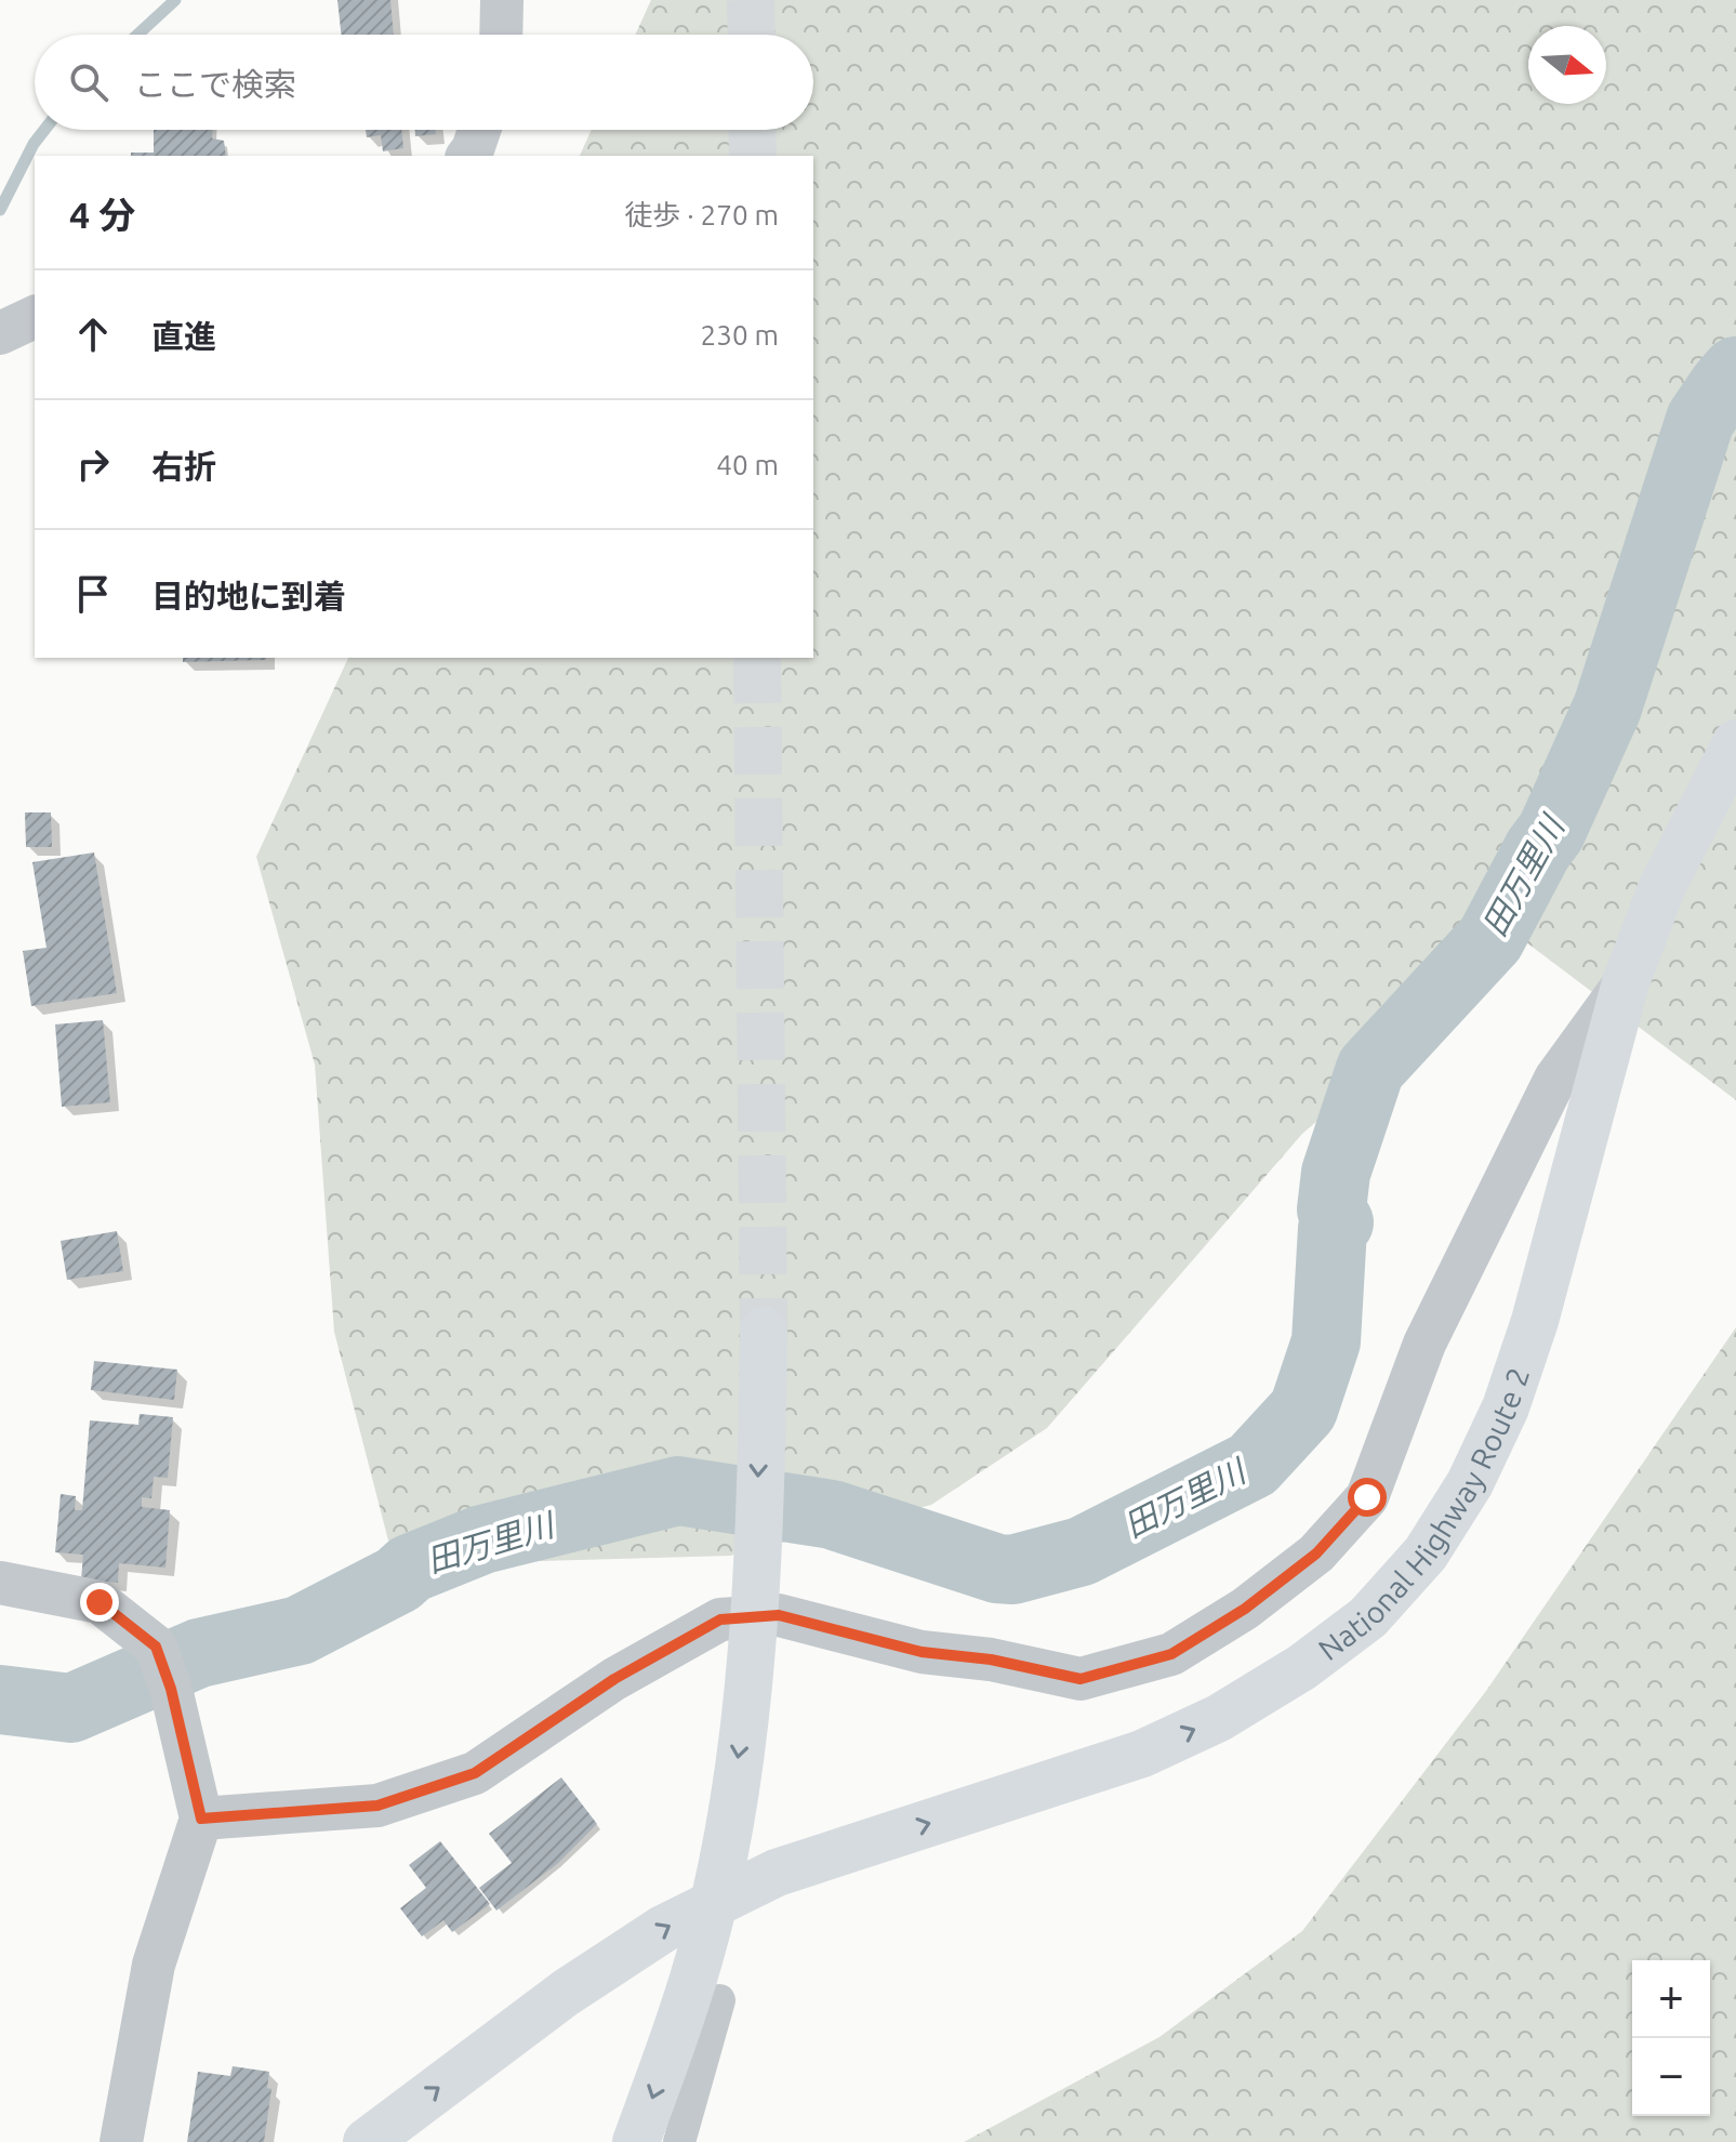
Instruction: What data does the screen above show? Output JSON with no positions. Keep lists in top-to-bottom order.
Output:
{
  "streets": {
    "highway": ["National Highway Route 2"]
  },
  "one_way": ["National Highway Route 2"],
  "water": ["田万里川"],
  "north": "right",
  "page": {
    "search": "ここで検索",
    "heading": ["4 分", "徒歩 · 270 m"],
    "list": [
      ["直進", "230 m"],
      ["右折", "40 m"],
      "目的地に到着"
    ],
    "map_buttons": ["+", "−"]
  }
}
